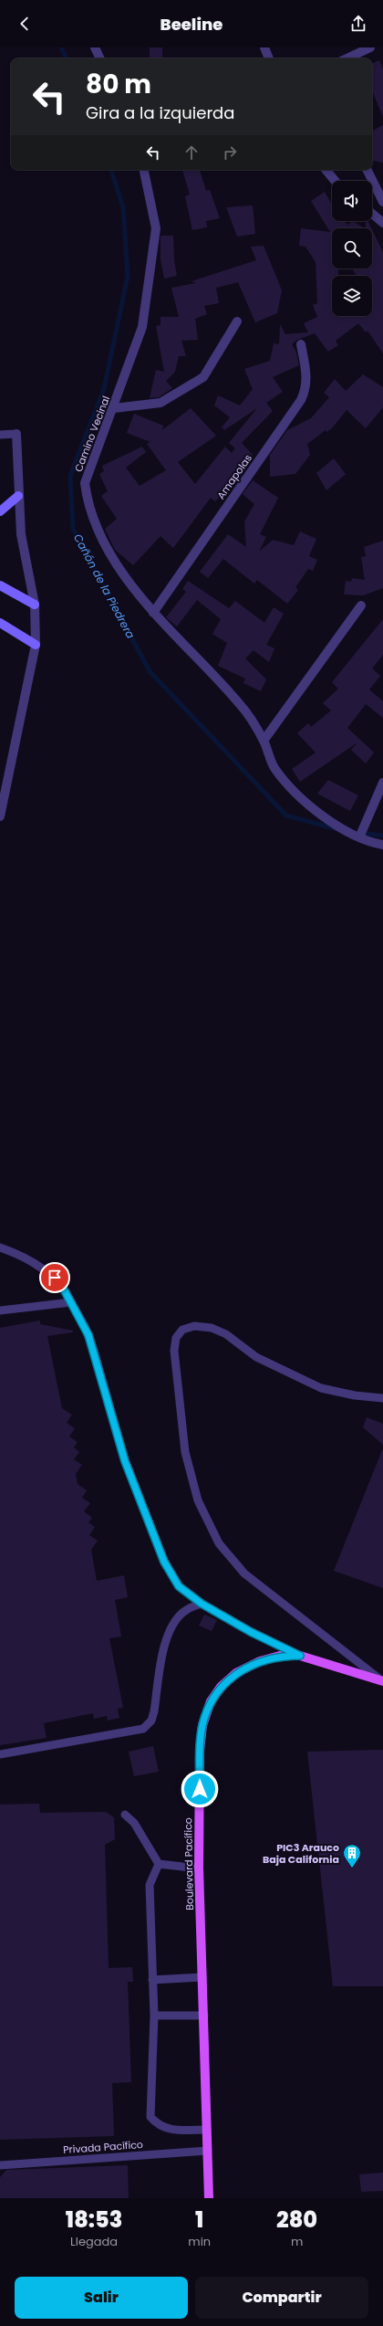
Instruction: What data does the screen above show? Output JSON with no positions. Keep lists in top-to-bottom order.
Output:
{
  "streets": {
    "main road": ["Boulevard Pacífico"],
    "street": ["Camino Vecinal", "Amapolas"],
    "lane": ["Privada Pacífico"]
  },
  "crossings": [
    ["Camino Vecinal", "Amapolas"],
    ["Boulevard Pacífico", "Privada Pacífico"]
  ],
  "water": ["Cañón de la Piedrera"],
  "places": {
    "building": ["PIC3 Arauco Baja California"]
  },
  "page": {
    "header": "Beeline",
    "turn": ["80 m", "Gira a la izquierda"],
    "eta": [
      "18:53",
      "Llegada",
      "1",
      "min",
      "280",
      "m"
    ],
    "buttons": ["Salir", "Compartir"]
  }
}
